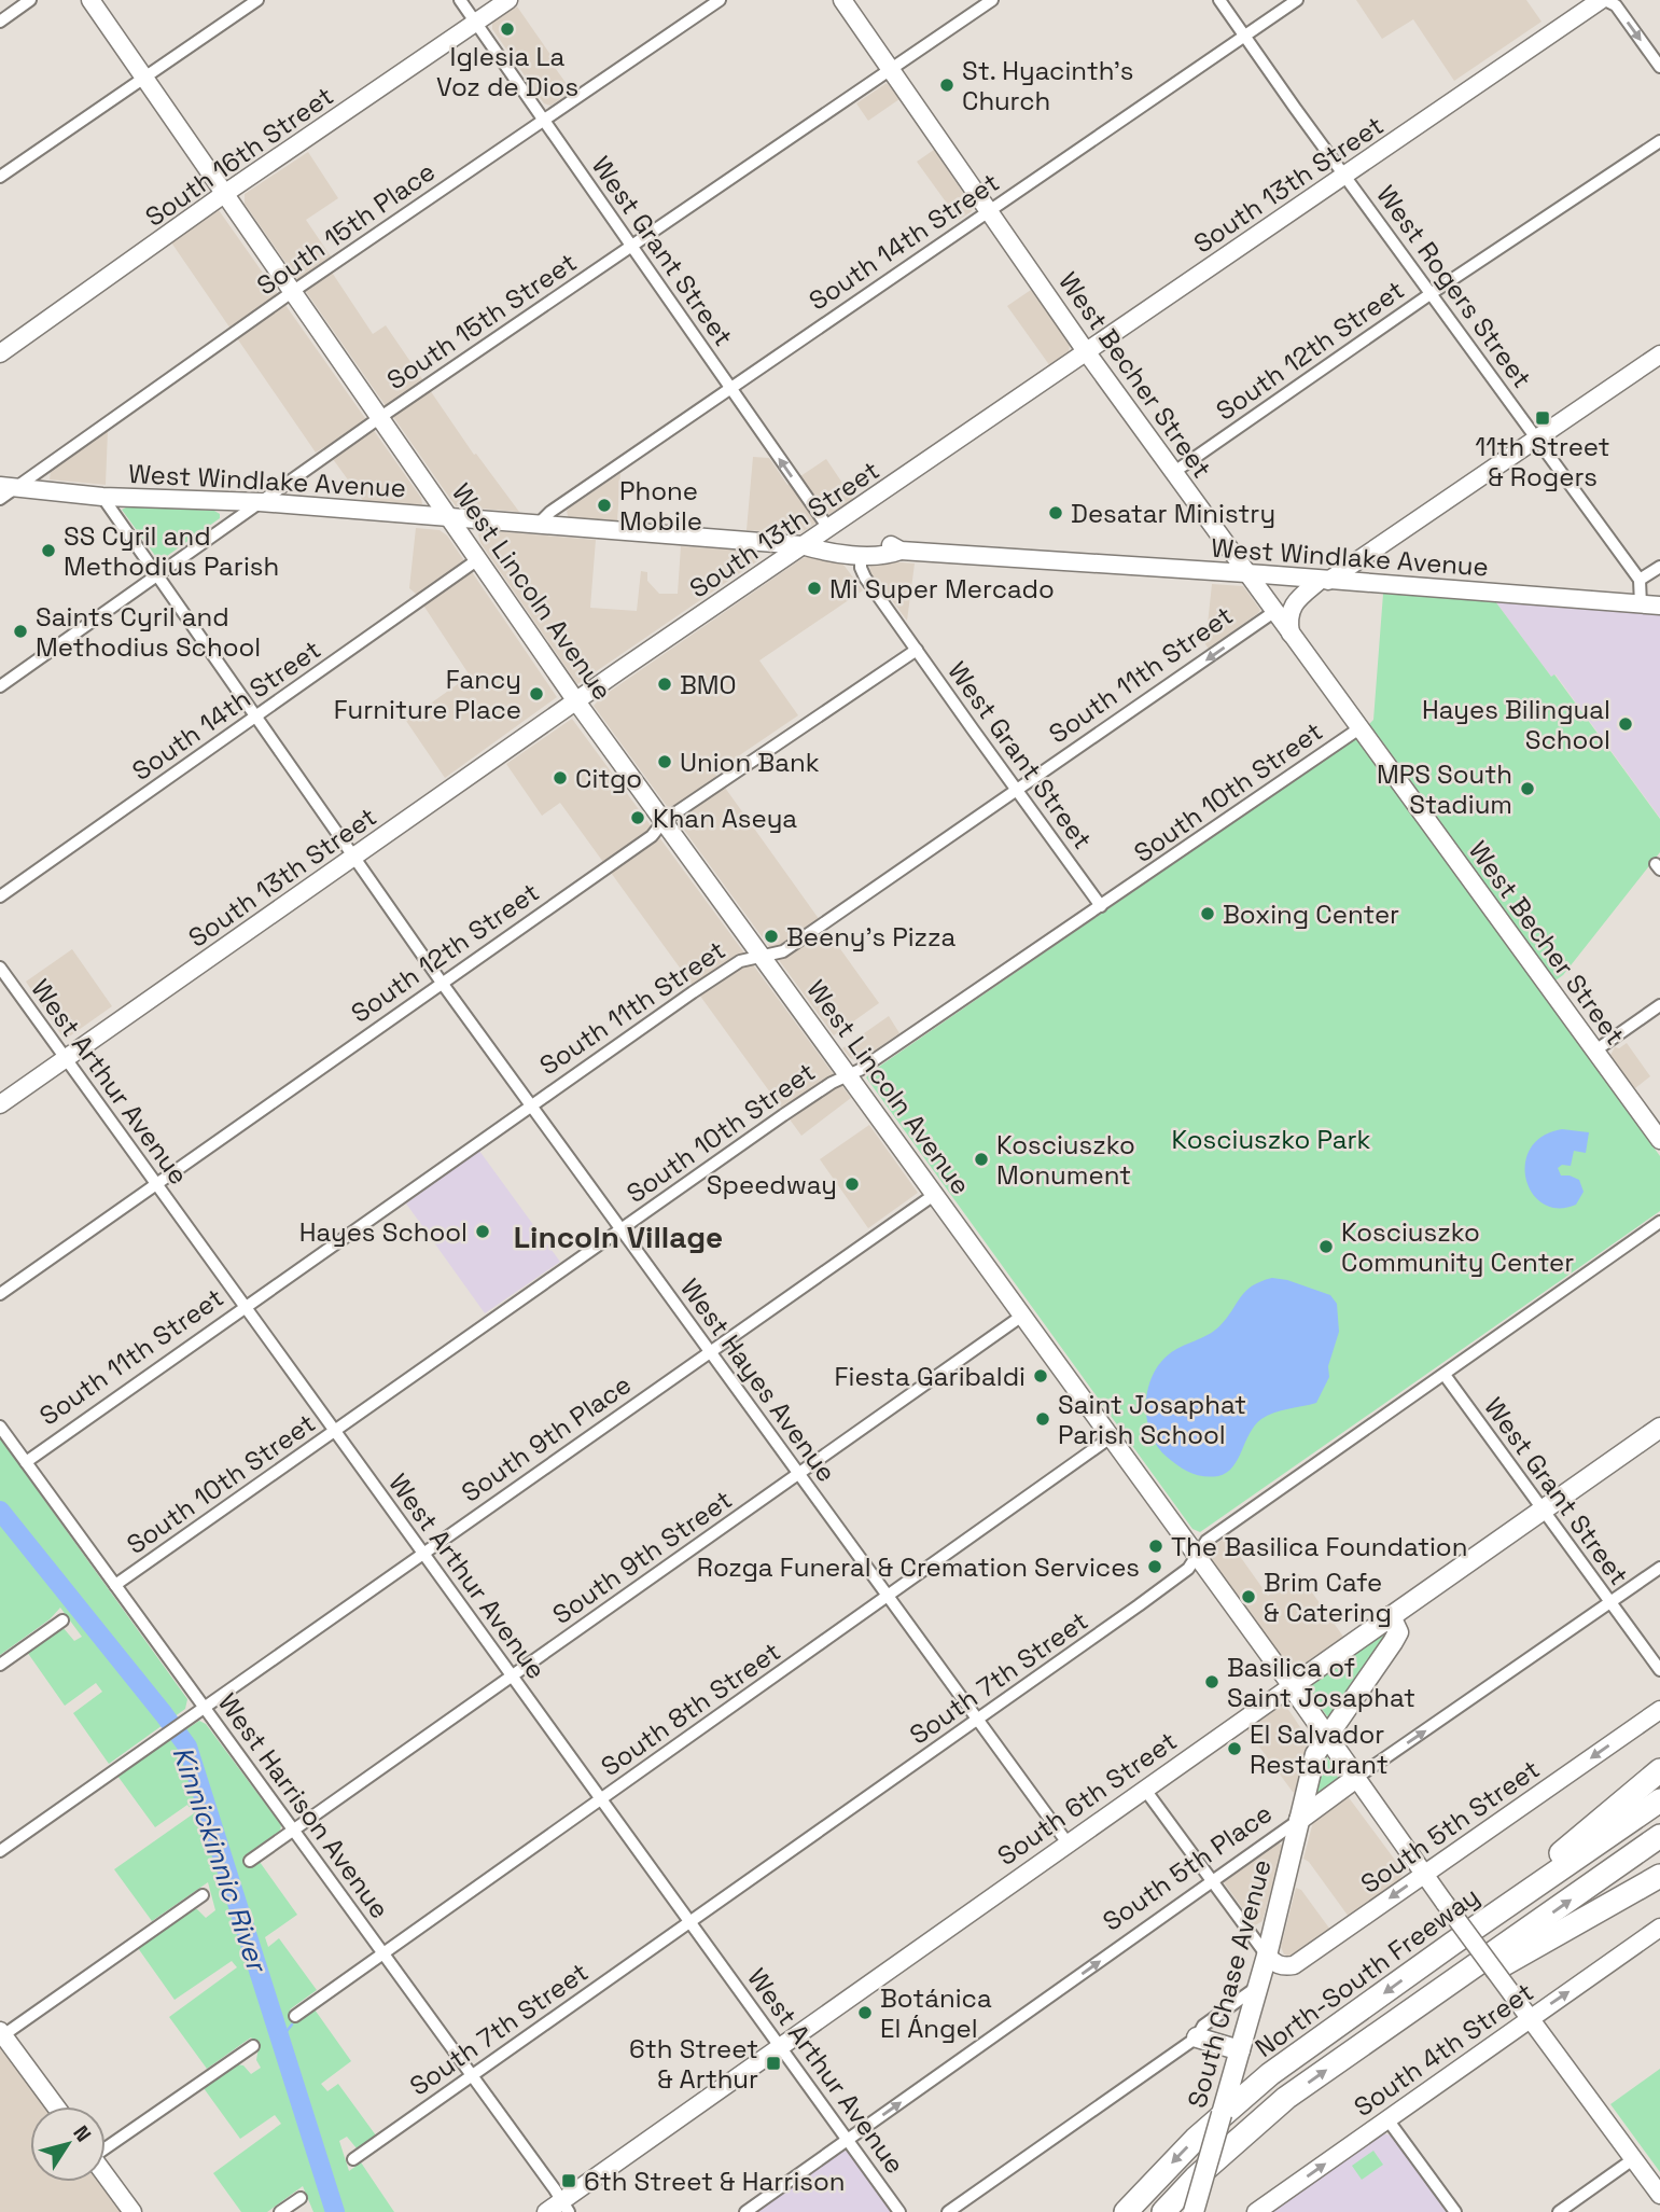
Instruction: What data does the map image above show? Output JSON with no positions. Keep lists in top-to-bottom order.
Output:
{
  "streets": {
    "highway": ["North-South Freeway"],
    "main road": [
      "West Lincoln Avenue",
      "South 6th Street",
      "South 5th Place",
      "South Chase Avenue"
    ],
    "street": [
      "South 16th Street",
      "South 13th Street",
      "South 15th Place",
      "South 14th Street",
      "West Grant Street",
      "West Rogers Street",
      "South 15th Street",
      "South 12th Street",
      "West Becher Street",
      "West Windlake Avenue",
      "South 11th Street",
      "South 10th Street",
      "West Arthur Avenue",
      "West Hayes Avenue",
      "South 9th Place",
      "South 9th Street",
      "South 7th Street",
      "South 8th Street",
      "West Harrison Avenue",
      "South 5th Street",
      "South 4th Street"
    ]
  },
  "crossings": [
    ["South 16th Street", "West Grant Street"],
    ["South 16th Street", "West Lincoln Avenue"],
    ["South 13th Street", "West Grant Street"],
    ["South 13th Street", "West Rogers Street"],
    ["South 13th Street", "West Becher Street"],
    ["South 13th Street", "West Windlake Avenue"],
    ["South 13th Street", "West Lincoln Avenue"],
    ["South 13th Street", "West Arthur Avenue"],
    ["South 13th Street", "West Hayes Avenue"],
    ["South 15th Place", "West Grant Street"],
    ["South 15th Place", "West Windlake Avenue"],
    ["South 15th Place", "West Lincoln Avenue"],
    ["South 14th Street", "West Grant Street"],
    ["South 14th Street", "West Rogers Street"],
    ["South 14th Street", "West Becher Street"],
    ["South 14th Street", "West Windlake Avenue"],
    ["South 14th Street", "West Lincoln Avenue"],
    ["South 14th Street", "West Hayes Avenue"],
    ["West Grant Street", "South 15th Street"],
    ["West Grant Street", "South 12th Street"],
    ["West Grant Street", "West Windlake Avenue"],
    ["West Grant Street", "South 11th Street"],
    ["West Grant Street", "South 10th Street"],
    ["West Grant Street", "South 7th Street"],
    ["West Grant Street", "South 6th Street"],
    ["West Grant Street", "South 5th Place"],
    ["West Rogers Street", "South 12th Street"],
    ["South 15th Street", "West Becher Street"],
    ["South 15th Street", "West Windlake Avenue"],
    ["South 15th Street", "West Lincoln Avenue"],
    ["South 15th Street", "West Hayes Avenue"],
    ["South 12th Street", "West Becher Street"],
    ["South 12th Street", "West Lincoln Avenue"],
    ["South 12th Street", "West Arthur Avenue"],
    ["South 12th Street", "West Hayes Avenue"],
    ["West Becher Street", "West Windlake Avenue"],
    ["West Becher Street", "South 11th Street"],
    ["West Becher Street", "South 10th Street"],
    ["West Windlake Avenue", "West Lincoln Avenue"],
    ["West Windlake Avenue", "West Hayes Avenue"],
    ["West Lincoln Avenue", "South 11th Street"],
    ["West Lincoln Avenue", "South 10th Street"],
    ["West Lincoln Avenue", "South 9th Place"],
    ["West Lincoln Avenue", "South 9th Street"],
    ["West Lincoln Avenue", "South 7th Street"],
    ["West Lincoln Avenue", "South 8th Street"],
    ["West Lincoln Avenue", "South 6th Street"],
    ["West Lincoln Avenue", "South 5th Street"],
    ["West Lincoln Avenue", "South 5th Place"],
    ["West Lincoln Avenue", "South Chase Avenue"],
    ["West Lincoln Avenue", "South 4th Street"],
    ["South 11th Street", "West Arthur Avenue"],
    ["South 11th Street", "West Hayes Avenue"],
    ["South 11th Street", "West Harrison Avenue"],
    ["South 10th Street", "West Arthur Avenue"],
    ["South 10th Street", "West Hayes Avenue"],
    ["South 10th Street", "West Harrison Avenue"],
    ["West Arthur Avenue", "South 9th Place"],
    ["West Arthur Avenue", "South 9th Street"],
    ["West Arthur Avenue", "South 7th Street"],
    ["West Arthur Avenue", "South 8th Street"],
    ["West Arthur Avenue", "South 6th Street"],
    ["West Arthur Avenue", "South 5th Place"],
    ["West Hayes Avenue", "South 9th Place"],
    ["West Hayes Avenue", "South 9th Street"],
    ["West Hayes Avenue", "South 7th Street"],
    ["West Hayes Avenue", "South 8th Street"],
    ["West Hayes Avenue", "South 6th Street"],
    ["South 9th Place", "West Harrison Avenue"],
    ["South 9th Street", "West Harrison Avenue"],
    ["South 7th Street", "West Harrison Avenue"],
    ["South 8th Street", "West Harrison Avenue"],
    ["South 6th Street", "West Harrison Avenue"],
    ["South 6th Street", "South Chase Avenue"],
    ["South 5th Street", "South Chase Avenue"],
    ["South 5th Place", "South Chase Avenue"]
  ],
  "one_way": ["South 5th Street", "South 5th Place", "South 4th Street"],
  "districts": ["Lincoln Village"],
  "water": ["Kinnickinnic River"],
  "parks": ["Kosciuszko Park"],
  "places": {
    "other": [
      "Iglesia La Voz de Dios",
      "St. Hyacinth's Church",
      "Phone Mobile",
      "Desatar Ministry",
      "SS Cyril and Methodius Parish",
      "Mi Super Mercado",
      "Saints Cyril and Methodius School",
      "BMO",
      "Fancy Furniture Place",
      "Hayes Bilingual School",
      "Union Bank",
      "Citgo",
      "MPS South Stadium",
      "Khan Aseya",
      "Boxing Center",
      "Beeny's Pizza",
      "Kosciuszko Monument",
      "Speedway",
      "Hayes School",
      "Kosciuszko Community Center",
      "Fiesta Garibaldi",
      "Saint Josaphat Parish School",
      "The Basilica Foundation",
      "Rozga Funeral & Cremation Services",
      "Brim Cafe & Catering",
      "Basilica of Saint Josaphat",
      "El Salvador Restaurant",
      "Botánica El Ángel"
    ],
    "transit": ["11th Street & Rogers", "6th Street & Arthur", "6th Street & Harrison"]
  },
  "north": "top right"
}
